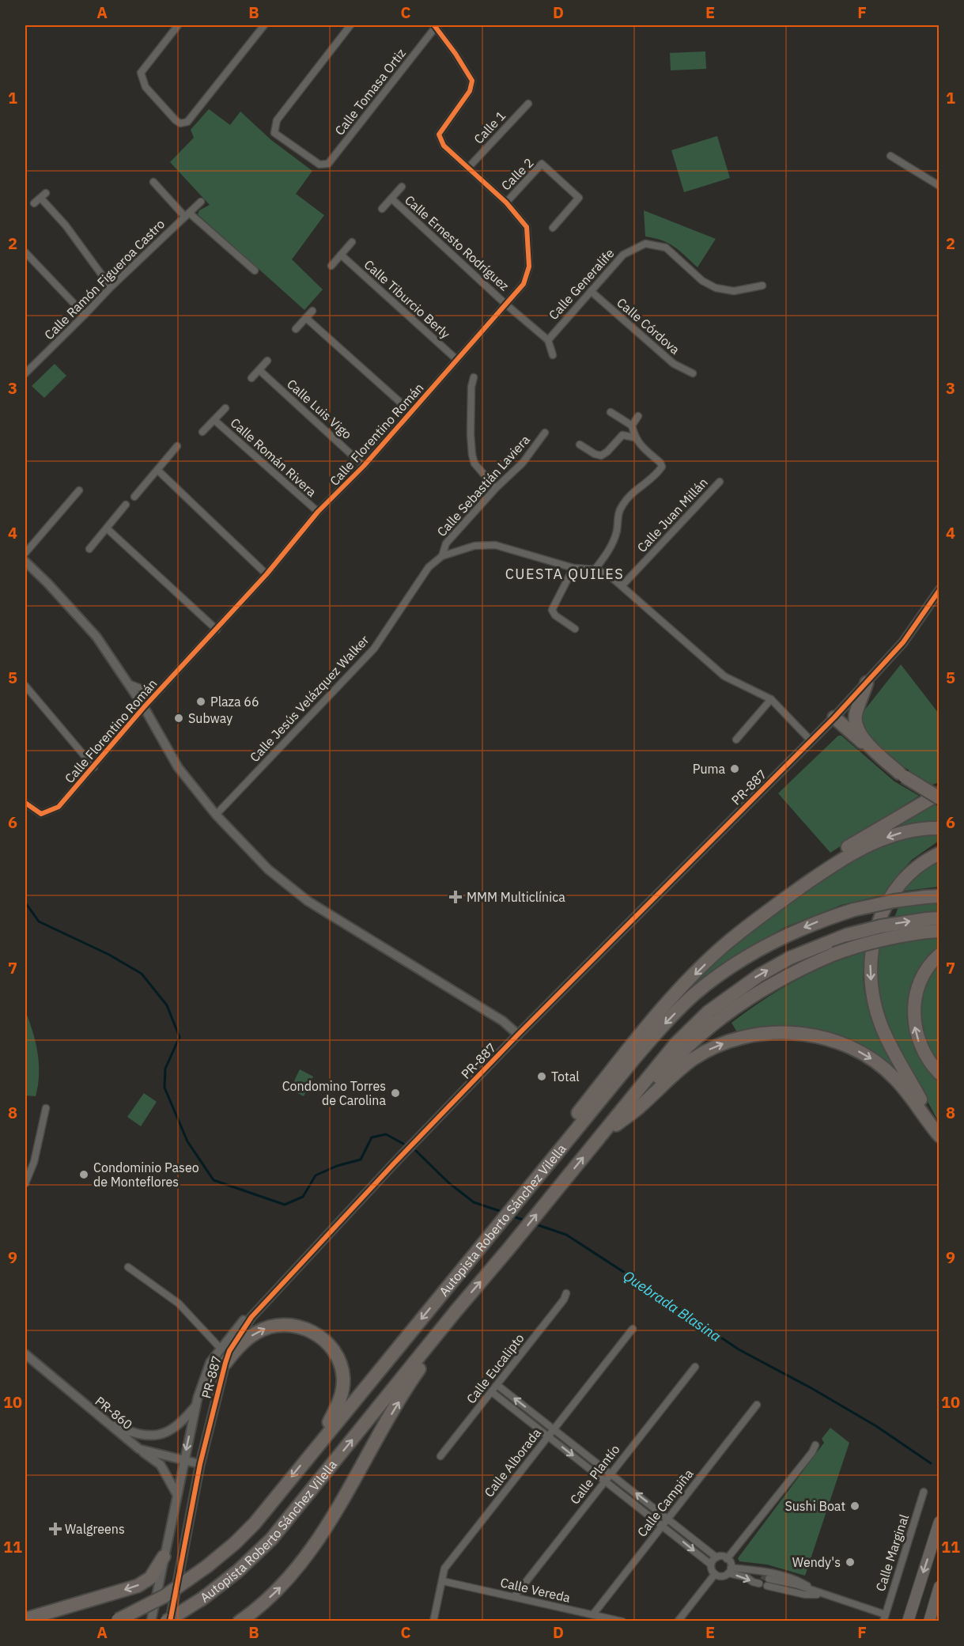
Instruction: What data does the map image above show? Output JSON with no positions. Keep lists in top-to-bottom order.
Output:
{
  "streets": {
    "highway": ["Autopista Roberto Sánchez Vilella"],
    "street": [
      "Calle Tomasa Ortiz",
      "Calle 1",
      "Calle 2",
      "Calle Ernesto Rodríguez",
      "Calle Ramón Figueroa Castro",
      "Calle Generalife",
      "Calle Tiburcio Berly",
      "Calle Córdova",
      "Calle Luis Vigo",
      "Calle Florentino Román",
      "Calle Román Rivera",
      "Calle Sebastián Laviera",
      "Calle Juan Millán",
      "Calle Jesús Velázquez Walker",
      "PR-887",
      "Calle Eucalipto",
      "PR-860",
      "Calle Alborada",
      "Calle Plantío",
      "Calle Campiña",
      "Calle Marginal",
      "Calle Vereda"
    ]
  },
  "crossings": [
    ["Calle Tomasa Ortiz", "Calle Florentino Román"],
    ["Calle 1", "Calle Florentino Román"],
    ["Calle 2", "Calle Florentino Román"],
    ["Calle Ernesto Rodríguez", "Calle Generalife"],
    ["Calle Ernesto Rodríguez", "Calle Florentino Román"],
    ["Calle Generalife", "Calle Córdova"],
    ["Calle Generalife", "Calle Florentino Román"],
    ["Calle Tiburcio Berly", "Calle Florentino Román"],
    ["Calle Luis Vigo", "Calle Florentino Román"],
    ["Calle Florentino Román", "Calle Román Rivera"],
    ["Calle Sebastián Laviera", "Calle Jesús Velázquez Walker"],
    ["Calle Juan Millán", "Calle Jesús Velázquez Walker"],
    ["Calle Jesús Velázquez Walker", "PR-887"],
    ["PR-887", "PR-860"],
    ["Calle Alborada", "Calle Vereda"],
    ["Calle Plantío", "Calle Vereda"],
    ["Calle Campiña", "Calle Vereda"]
  ],
  "districts": ["CUESTA QUILES"],
  "water": ["Quebrada Blasina"],
  "places": {
    "other": [
      "Plaza 66",
      "Subway",
      "Puma",
      "Total",
      "Condomino Torres de Carolina",
      "Condominio Paseo de Monteflores",
      "Sushi Boat",
      "Wendy's"
    ],
    "health": ["MMM Multiclínica", "Walgreens"]
  },
  "grid": {
    "columns": [
      "A",
      "B",
      "C",
      "D",
      "E",
      "F"
    ],
    "rows": [
      "1",
      "2",
      "3",
      "4",
      "5",
      "6",
      "7",
      "8",
      "9",
      "10",
      "11"
    ]
  }
}
